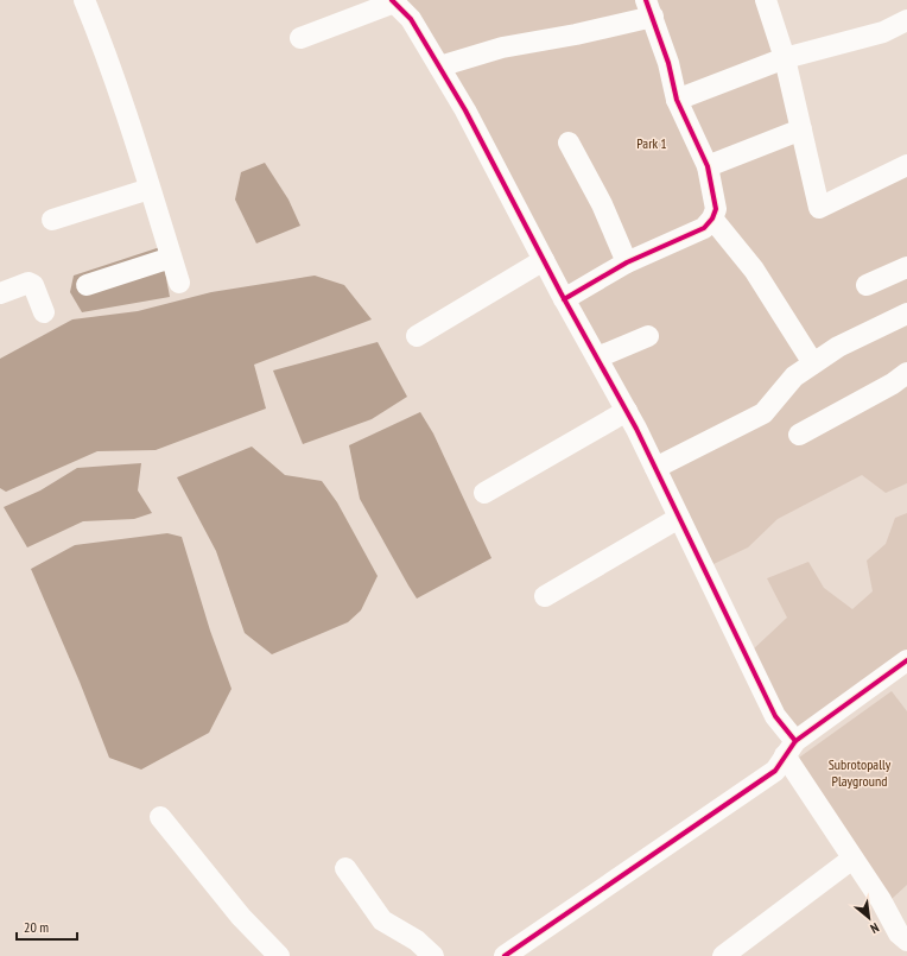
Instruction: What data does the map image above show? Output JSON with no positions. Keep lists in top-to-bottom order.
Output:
{
  "parks": ["Park 1", "Subrotopally Playground"],
  "scale_bar": "20 m",
  "north": "bottom right"
}
